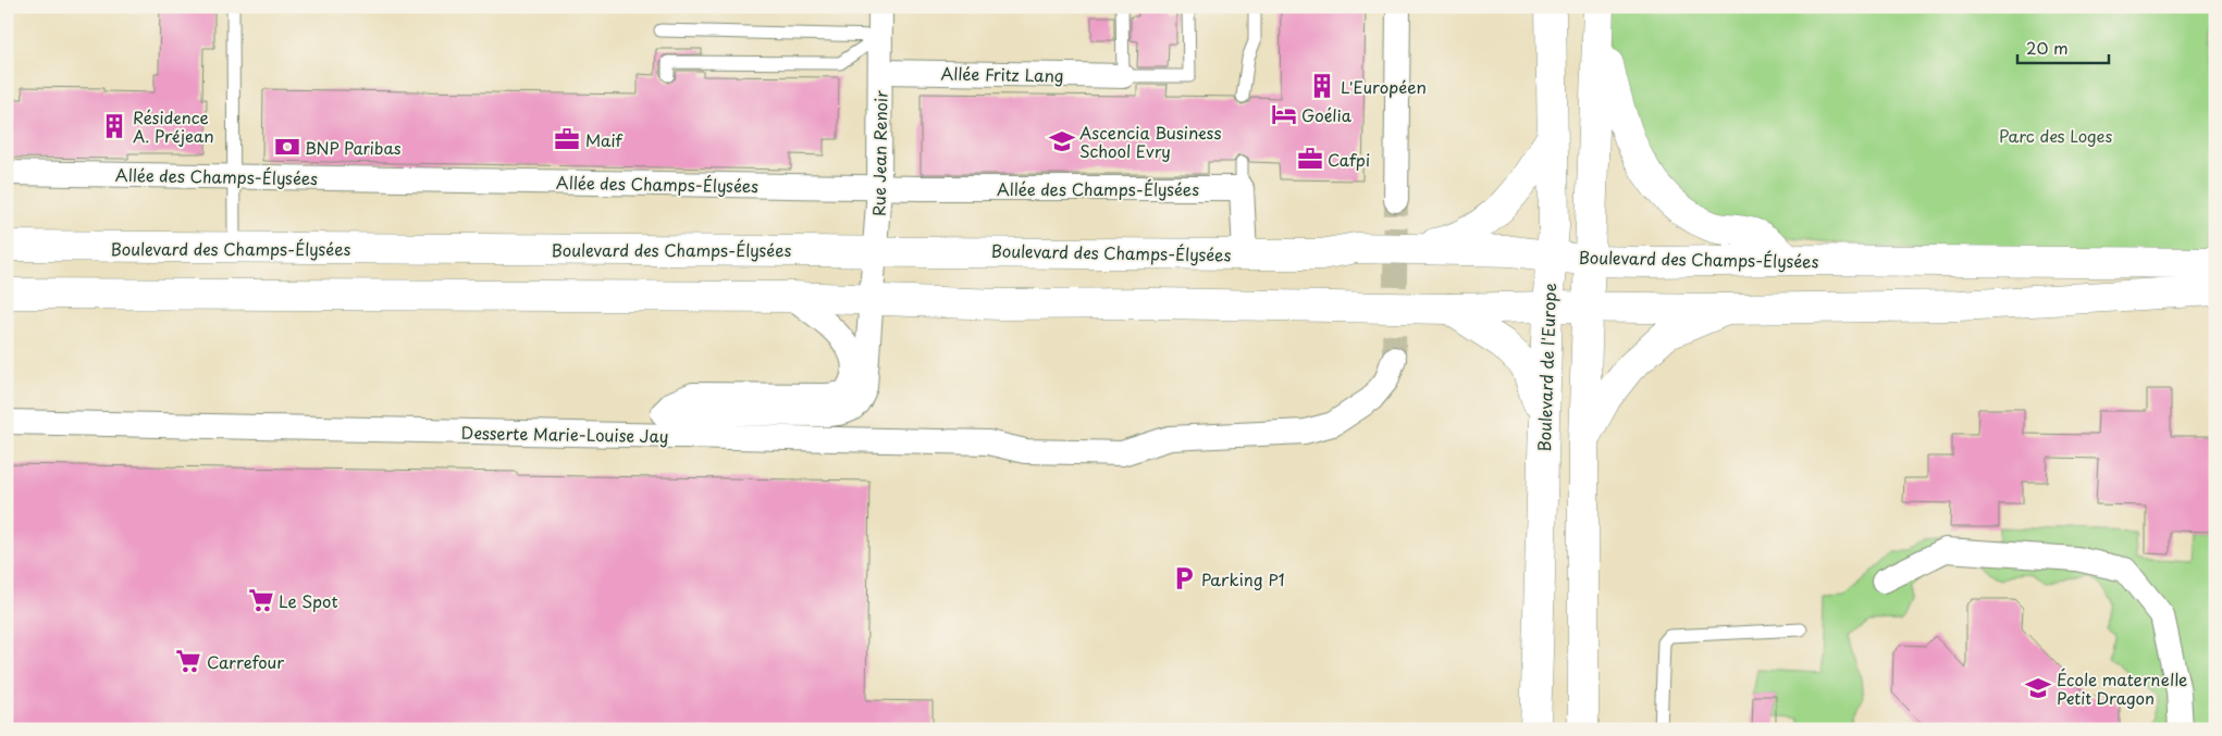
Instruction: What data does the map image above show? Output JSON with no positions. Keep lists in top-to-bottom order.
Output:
{
  "streets": {
    "main road": ["Boulevard des Champs-Élysées", "Boulevard de l'Europe"],
    "street": [
      "Allée Fritz Lang",
      "Rue Jean Renoir",
      "Allée des Champs-Élysées",
      "Desserte Marie-Louise Jay"
    ]
  },
  "crossings": [
    ["Allée Fritz Lang", "Rue Jean Renoir"],
    ["Rue Jean Renoir", "Allée des Champs-Élysées"],
    ["Rue Jean Renoir", "Boulevard des Champs-Élysées"],
    ["Boulevard des Champs-Élysées", "Boulevard de l'Europe"]
  ],
  "parks": ["Parc des Loges"],
  "places": {
    "building": ["L'Européen", "Résidence A. Préjean"],
    "hotel": ["Goélia"],
    "office": ["Maif", "Cafpi"],
    "school or university": ["Ascencia Business School Evry", "École maternelle Petit Dragon"],
    "bank": ["BNP Paribas"],
    "parking": ["Parking P1"],
    "supermarket": ["Le Spot", "Carrefour"]
  },
  "scale_bar": "20 m"
}
